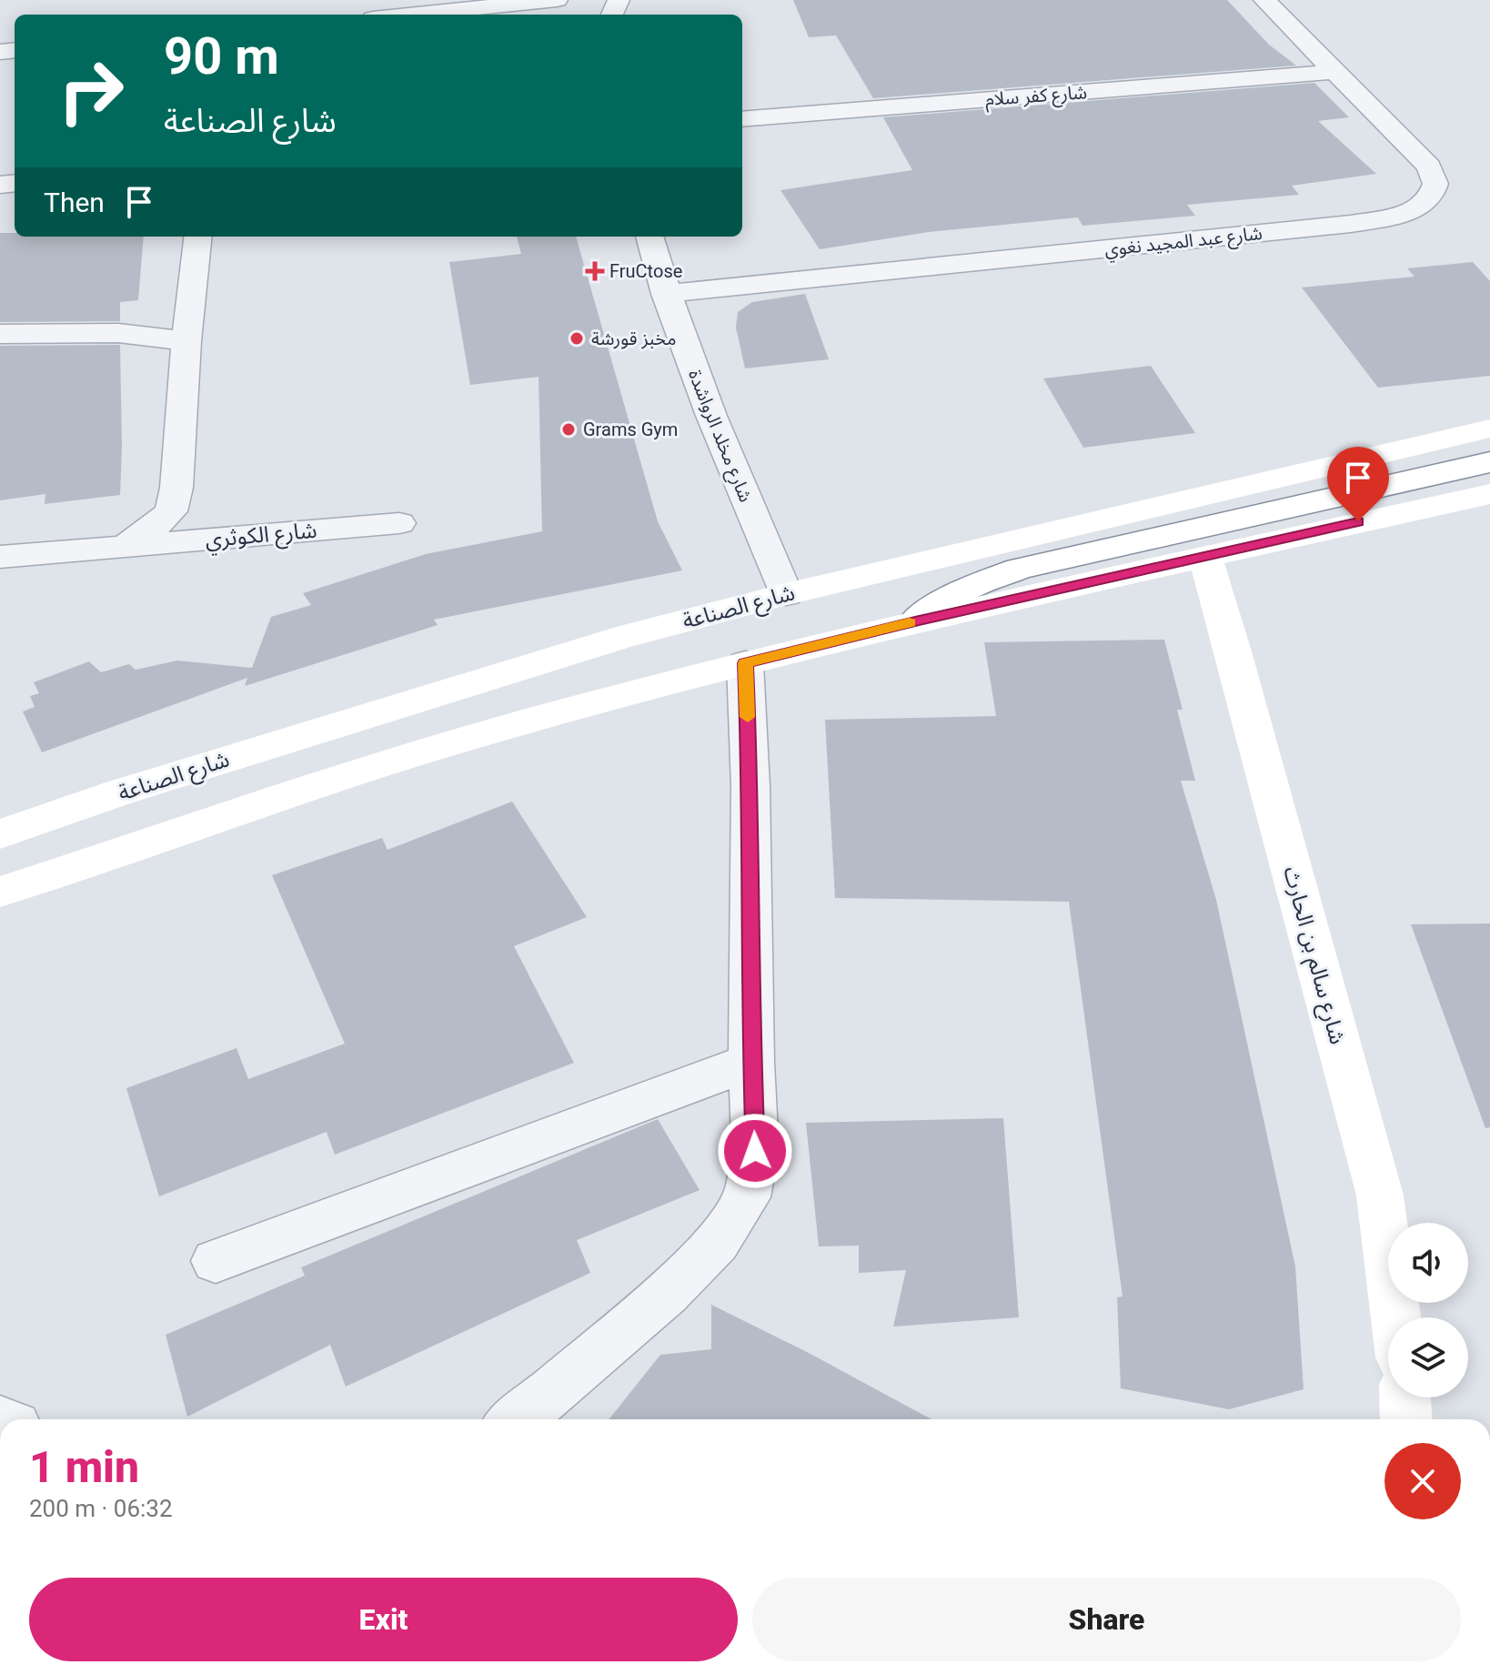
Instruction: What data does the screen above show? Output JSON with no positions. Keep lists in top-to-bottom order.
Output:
{
  "streets": {
    "main road": ["شارع الصناعة", "شارع سالم بن الحارث"],
    "street": [
      "شارع كفر سلام",
      "شارع عبد المجيد نغوي",
      "شارع مخلد الرواشدة",
      "شارع الكوثري"
    ]
  },
  "crossings": [
    ["شارع كفر سلام", "شارع عبد المجيد نغوي"],
    ["شارع عبد المجيد نغوي", "شارع مخلد الرواشدة"],
    ["شارع مخلد الرواشدة", "شارع الصناعة"]
  ],
  "places": {
    "health": ["FruCtose"],
    "other": ["مخبز قورشة", "Grams Gym"]
  },
  "page": {
    "turn": ["90 m", "شارع الصناعة"],
    "then": "Then",
    "heading": ["1 min", "200 m · 06:32"],
    "buttons": ["Exit", "Share"]
  }
}
